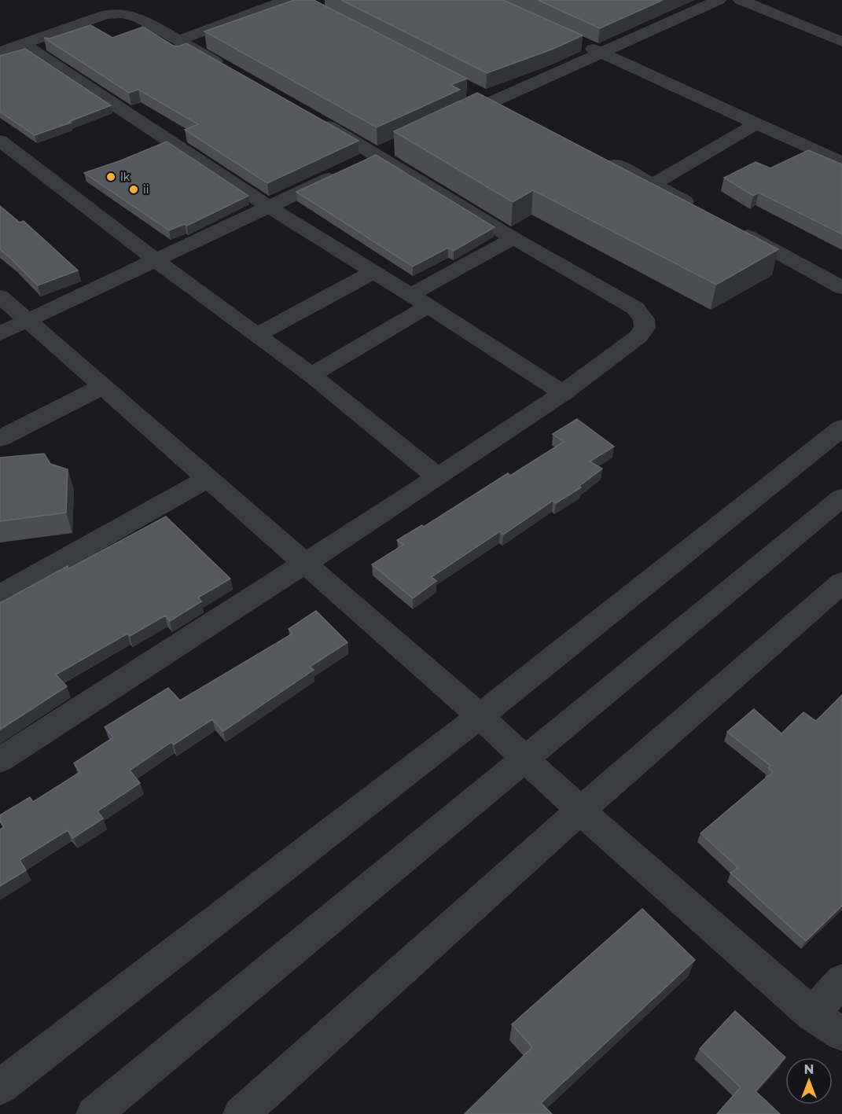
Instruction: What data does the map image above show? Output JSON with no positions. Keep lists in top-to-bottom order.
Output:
{
  "places": ["lk", "ii"],
  "north": "top"
}
